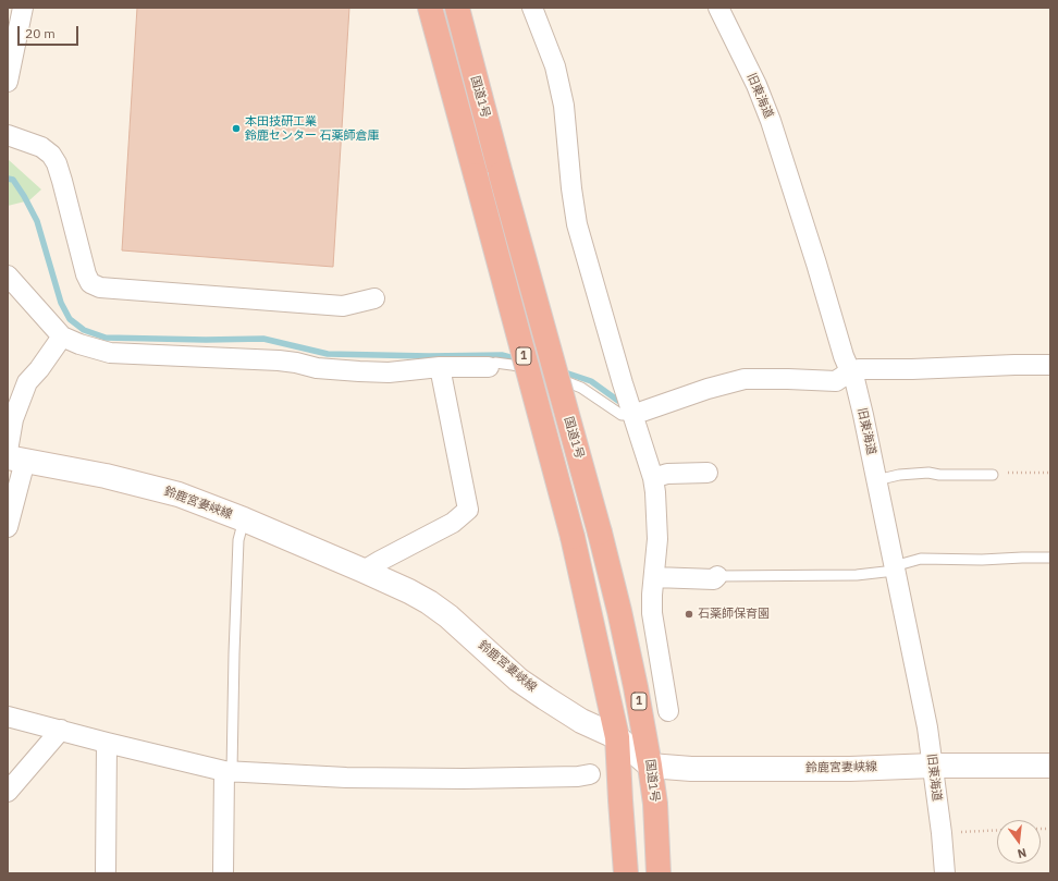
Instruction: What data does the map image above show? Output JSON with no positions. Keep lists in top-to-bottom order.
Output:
{
  "streets": {
    "highway": ["国道1号", "1"],
    "main road": ["鈴鹿宮妻峡線"],
    "street": ["旧東海道"]
  },
  "crossings": [
    ["旧東海道", "鈴鹿宮妻峡線"],
    ["国道1号", "鈴鹿宮妻峡線"]
  ],
  "places": ["本田技研工業 鈴鹿センター 石薬師倉庫", "石薬師保育園"],
  "scale_bar": "20 m",
  "north": "bottom"
}
